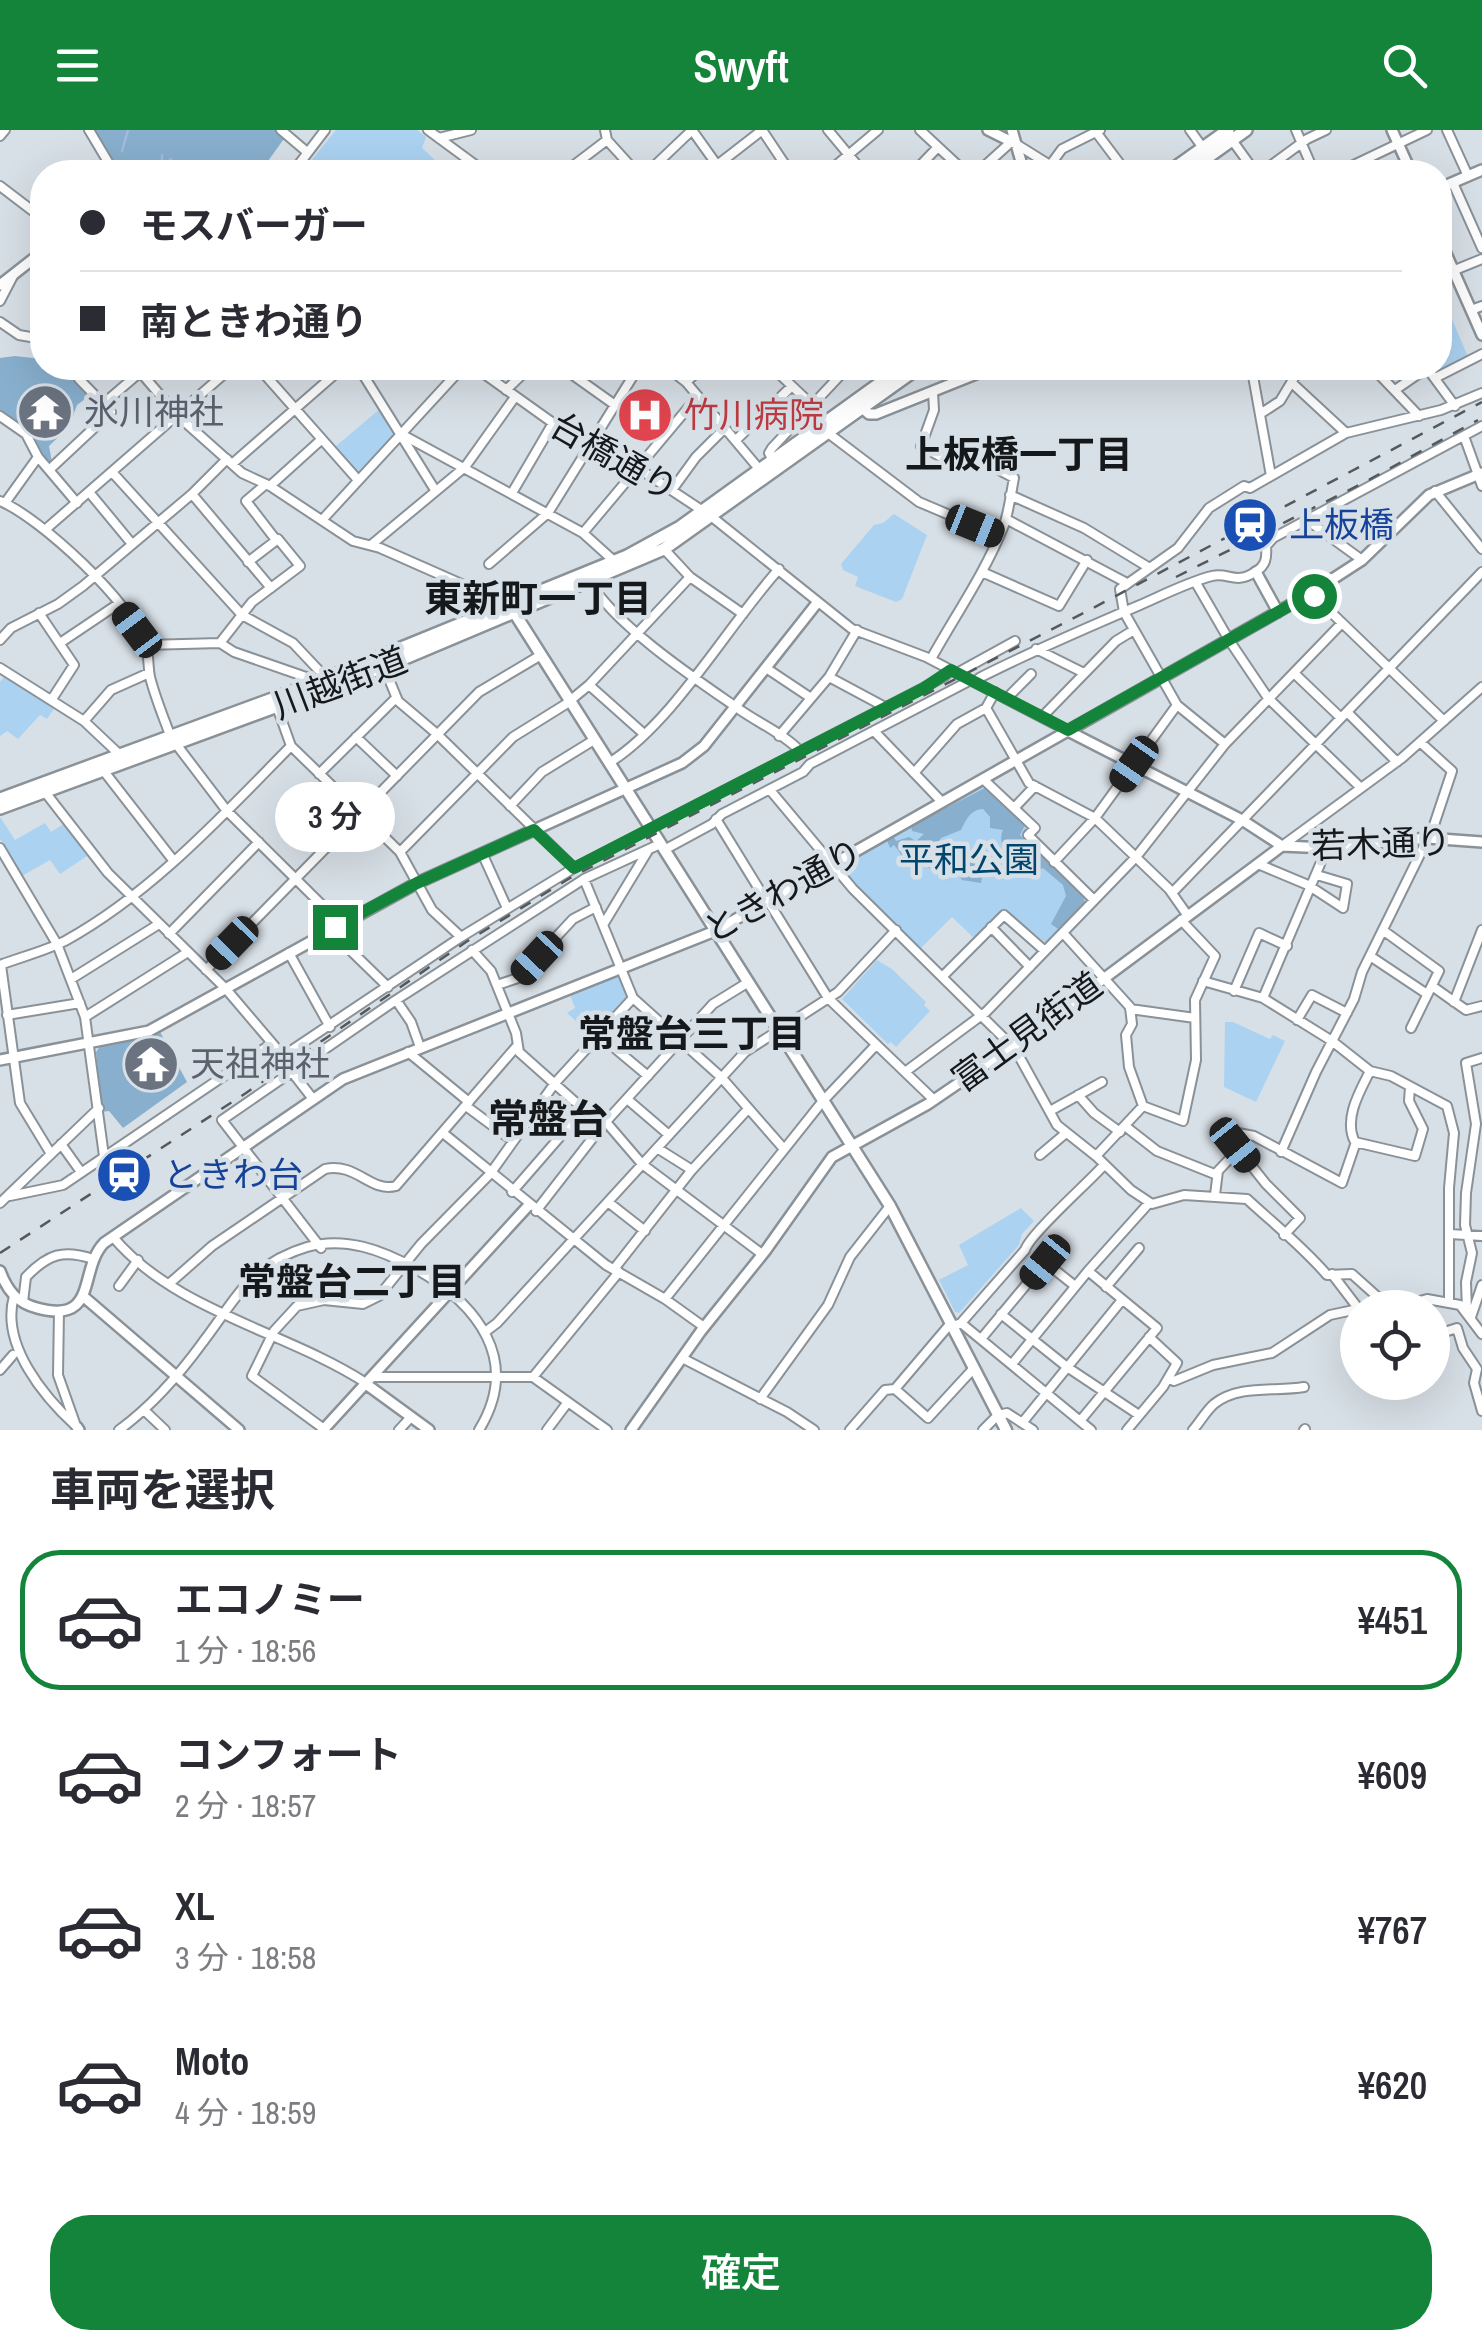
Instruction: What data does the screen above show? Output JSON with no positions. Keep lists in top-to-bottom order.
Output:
{
  "streets": {
    "highway": ["川越街道"],
    "street": [
      "台橋通り",
      "若木通り",
      "ときわ通り",
      "富士見街道"
    ]
  },
  "crossings": [
    ["台橋通り", "川越街道"],
    ["台橋通り", "若木通り"],
    ["川越街道", "若木通り"],
    ["若木通り", "ときわ通り"],
    ["若木通り", "富士見街道"]
  ],
  "districts": [
    "上板橋一丁目",
    "東新町一丁目",
    "常盤台三丁目",
    "常盤台",
    "常盤台二丁目"
  ],
  "parks": ["平和公園"],
  "places": {
    "temple": ["氷川神社", "天祖神社"],
    "hospital": ["竹川病院"],
    "station": ["上板橋", "ときわ台"]
  },
  "page": {
    "header": "Swyft",
    "banner": ["モスバーガー", "南ときわ通り"],
    "bubble": "3 分",
    "heading": "車両を選択",
    "list": [
      {
        "name": "エコノミー",
        "note": "1 分 · 18:56",
        "value": "¥451"
      },
      {
        "name": "コンフォート",
        "note": "2 分 · 18:57",
        "value": "¥609"
      },
      {
        "name": "XL",
        "note": "3 分 · 18:58",
        "value": "¥767"
      },
      {
        "name": "Moto",
        "note": "4 分 · 18:59",
        "value": "¥620"
      }
    ],
    "buttons": "確定"
  }
}
